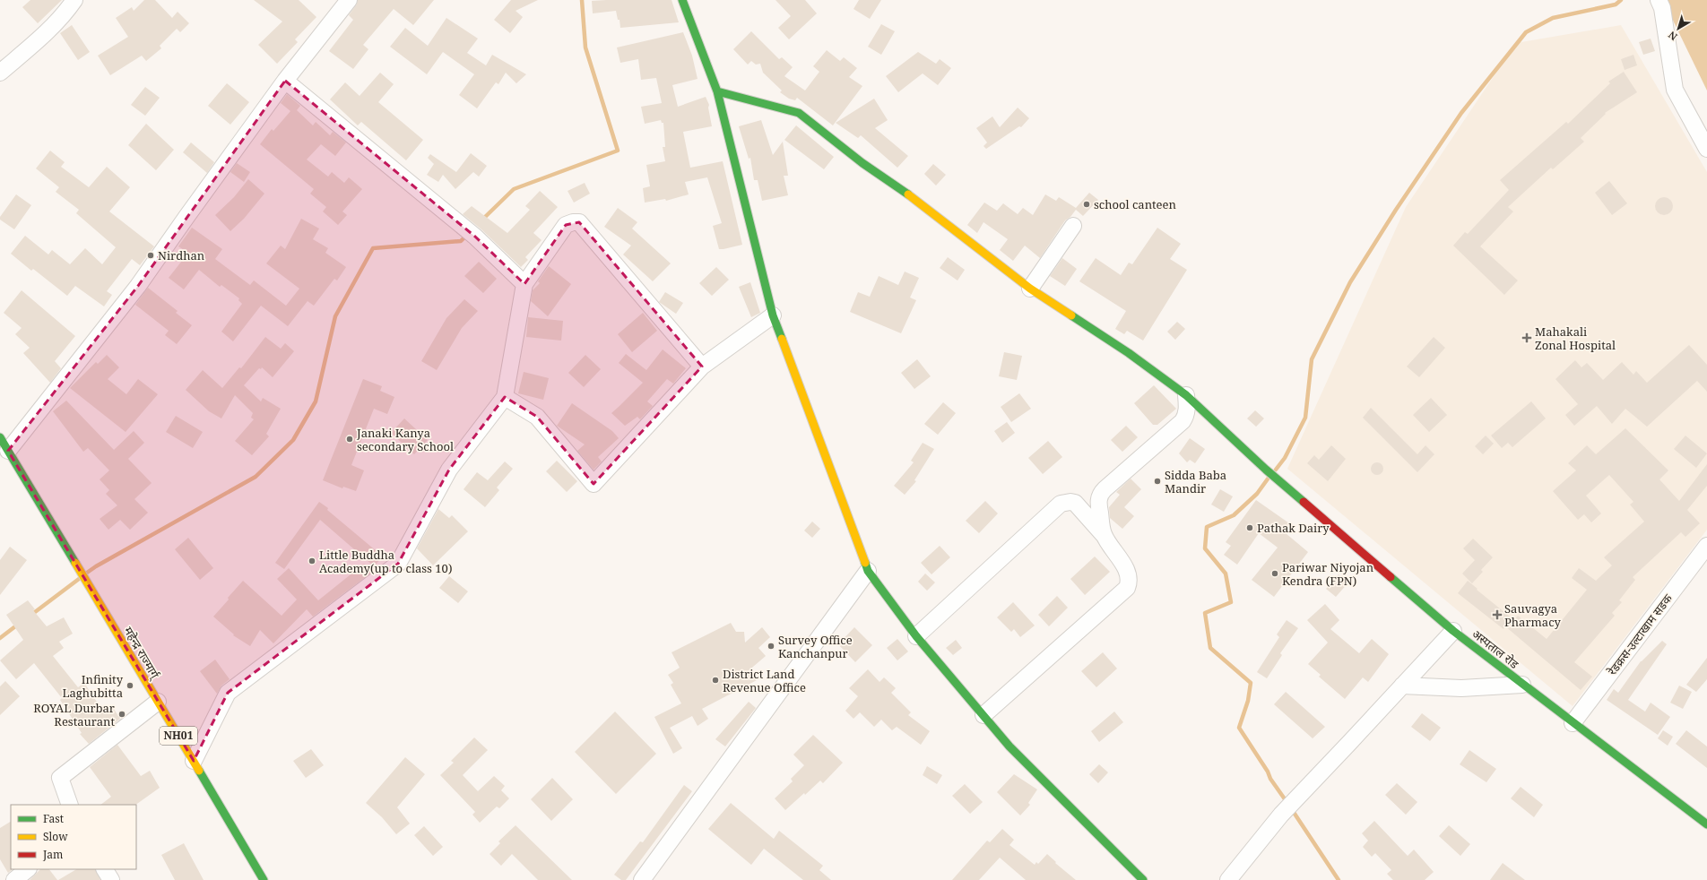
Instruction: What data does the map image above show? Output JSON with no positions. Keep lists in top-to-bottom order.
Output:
{
  "streets": {
    "main road": ["अस्पताल रोड", "महेन्द्र राज्मार्ग्", "NH01"],
    "street": ["रेडक्रस-उल्टाखाम सडक"]
  },
  "crossings": [
    ["रेडक्रस-उल्टाखाम सडक", "अस्पताल रोड"]
  ],
  "places": {
    "other": [
      "school canteen",
      "Nirdhan",
      "Janaki Kanya secondary School",
      "Sidda Baba Mandir",
      "Pathak Dairy",
      "Little Buddha Academy(up to class 10)",
      "Pariwar Niyojan Kendra (FPN)",
      "Survey Office Kanchanpur",
      "District Land Revenue Office",
      "Infinity Laghubitta",
      "ROYAL Durbar Restaurant"
    ],
    "health": ["Mahakali Zonal Hospital", "Sauvagya Pharmacy"]
  },
  "legend": ["Fast", "Slow", "Jam"],
  "north": "bottom left"
}
